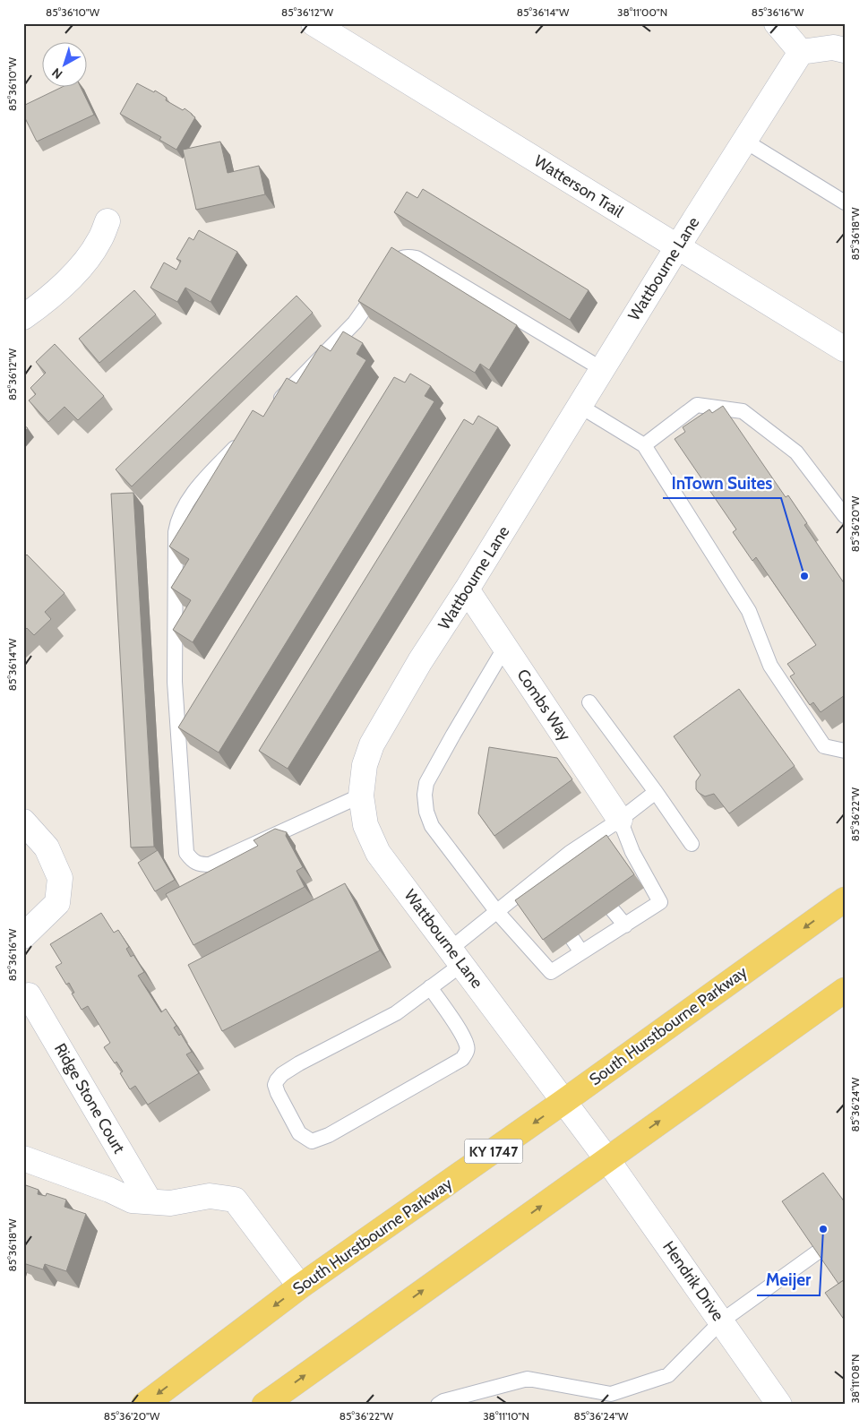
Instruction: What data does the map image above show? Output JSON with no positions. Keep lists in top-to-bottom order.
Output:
{
  "streets": {
    "main road": ["South Hurstbourne Parkway", "KY 1747"],
    "street": [
      "Watterson Trail",
      "Wattbourne Lane",
      "Combs Way",
      "Ridge Stone Court",
      "Hendrik Drive"
    ]
  },
  "crossings": [
    ["Watterson Trail", "Wattbourne Lane"],
    ["Wattbourne Lane", "Combs Way"],
    ["Wattbourne Lane", "South Hurstbourne Parkway"],
    ["Wattbourne Lane", "Hendrik Drive"]
  ],
  "places": ["InTown Suites", "Meijer"],
  "north": "bottom left",
  "coordinates": [
    "85°36'10\"W",
    "85°36'12\"W",
    "85°36'14\"W",
    "38°11'00\"N",
    "85°36'16\"W",
    "85°36'18\"W",
    "85°36'20\"W",
    "85°36'22\"W",
    "85°36'24\"W",
    "38°11'08\"N",
    "38°11'10\"N"
  ]
}
